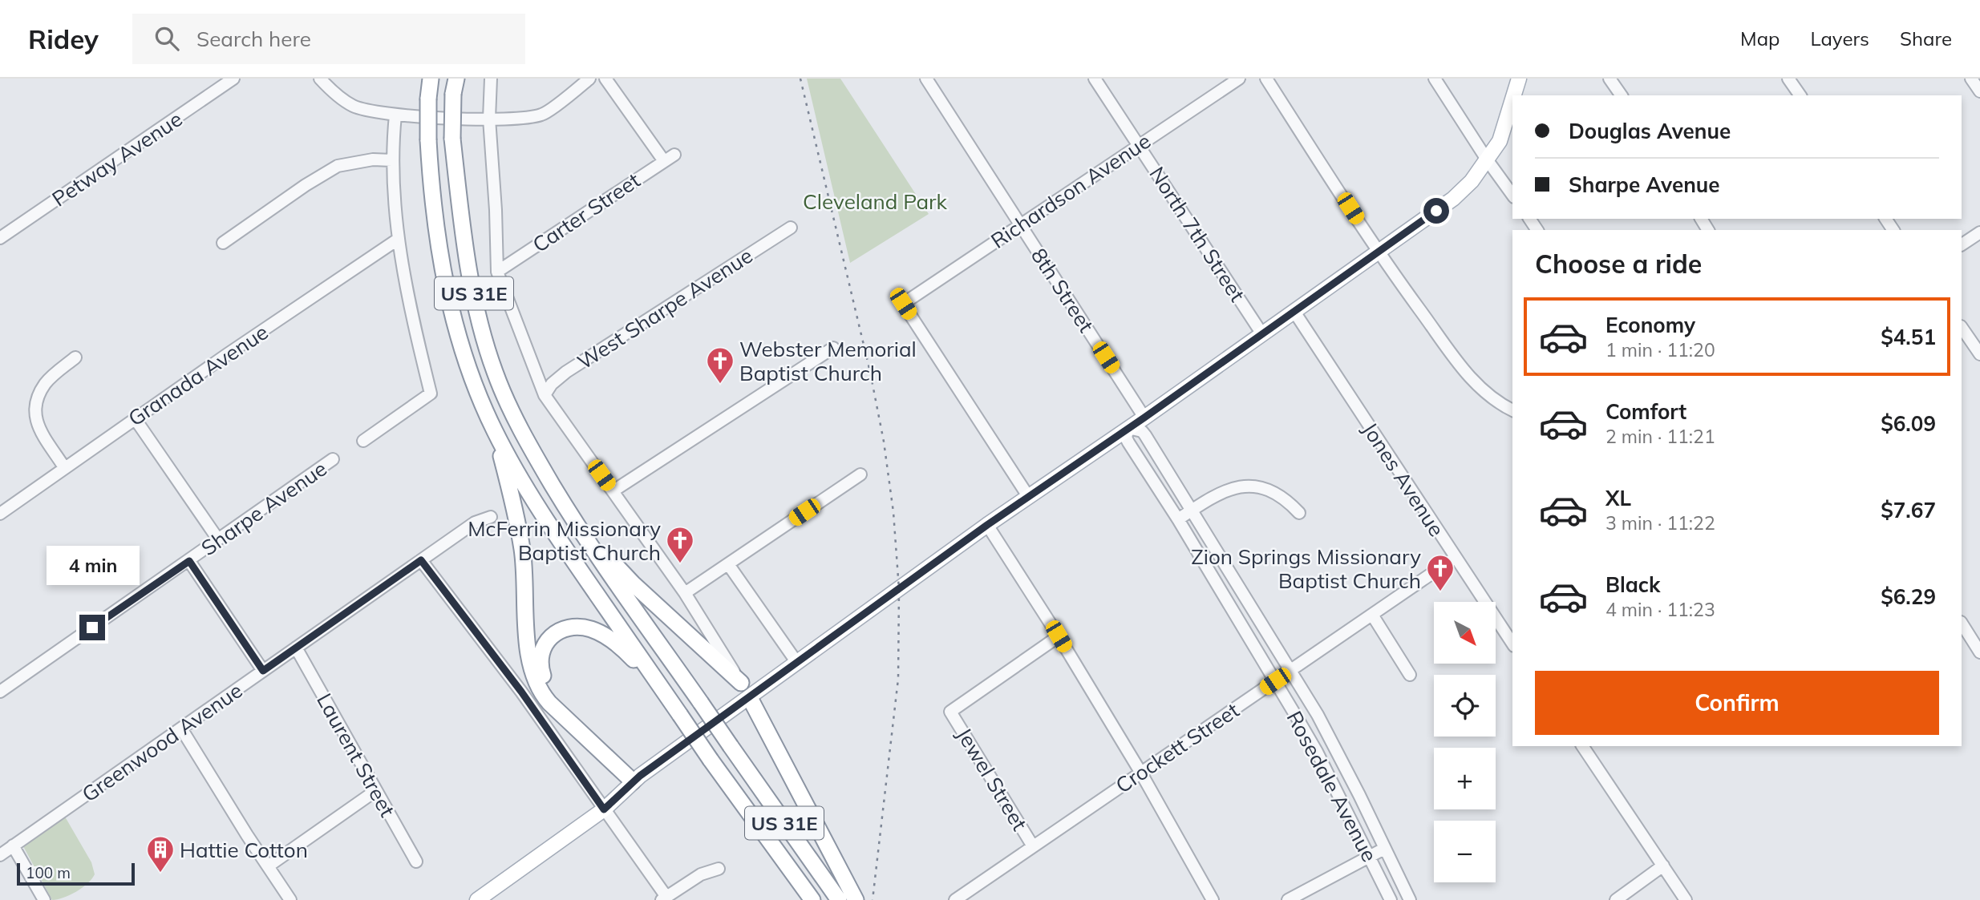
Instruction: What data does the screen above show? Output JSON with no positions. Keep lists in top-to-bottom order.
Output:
{
  "streets": {
    "highway": ["US 31E"],
    "street": [
      "Petway Avenue",
      "Richardson Avenue",
      "Carter Street",
      "North 7th Street",
      "8th Street",
      "West Sharpe Avenue",
      "Granada Avenue",
      "Jones Avenue",
      "Sharpe Avenue",
      "Greenwood Avenue",
      "Crockett Street",
      "Laurent Street",
      "Jewel Street",
      "Rosedale Avenue"
    ]
  },
  "crossings": [
    ["Richardson Avenue", "North 7th Street"],
    ["Richardson Avenue", "8th Street"],
    ["Jones Avenue", "Crockett Street"],
    ["Greenwood Avenue", "Laurent Street"],
    ["Crockett Street", "Jewel Street"],
    ["Crockett Street", "Rosedale Avenue"]
  ],
  "parks": ["Cleveland Park"],
  "places": {
    "church": ["Webster Memorial Baptist Church", "McFerrin Missionary Baptist Church", "Zion Springs Missionary Baptist Church"],
    "building": ["Hattie Cotton"]
  },
  "scale_bar": "100 m",
  "north": "bottom right",
  "page": {
    "header": "Ridey",
    "search": "Search here",
    "nav": ["Map", "Layers", "Share"],
    "banner": ["Douglas Avenue", "Sharpe Avenue"],
    "heading": "Choose a ride",
    "list": [
      {
        "name": "Economy",
        "note": "1 min · 11:20",
        "value": "$4.51"
      },
      {
        "name": "Comfort",
        "note": "2 min · 11:21",
        "value": "$6.09"
      },
      {
        "name": "XL",
        "note": "3 min · 11:22",
        "value": "$7.67"
      },
      {
        "name": "Black",
        "note": "4 min · 11:23",
        "value": "$6.29"
      }
    ],
    "bubble": "4 min",
    "map_buttons": ["+", "−"],
    "buttons": "Confirm",
    "scale": "100 m"
  }
}
